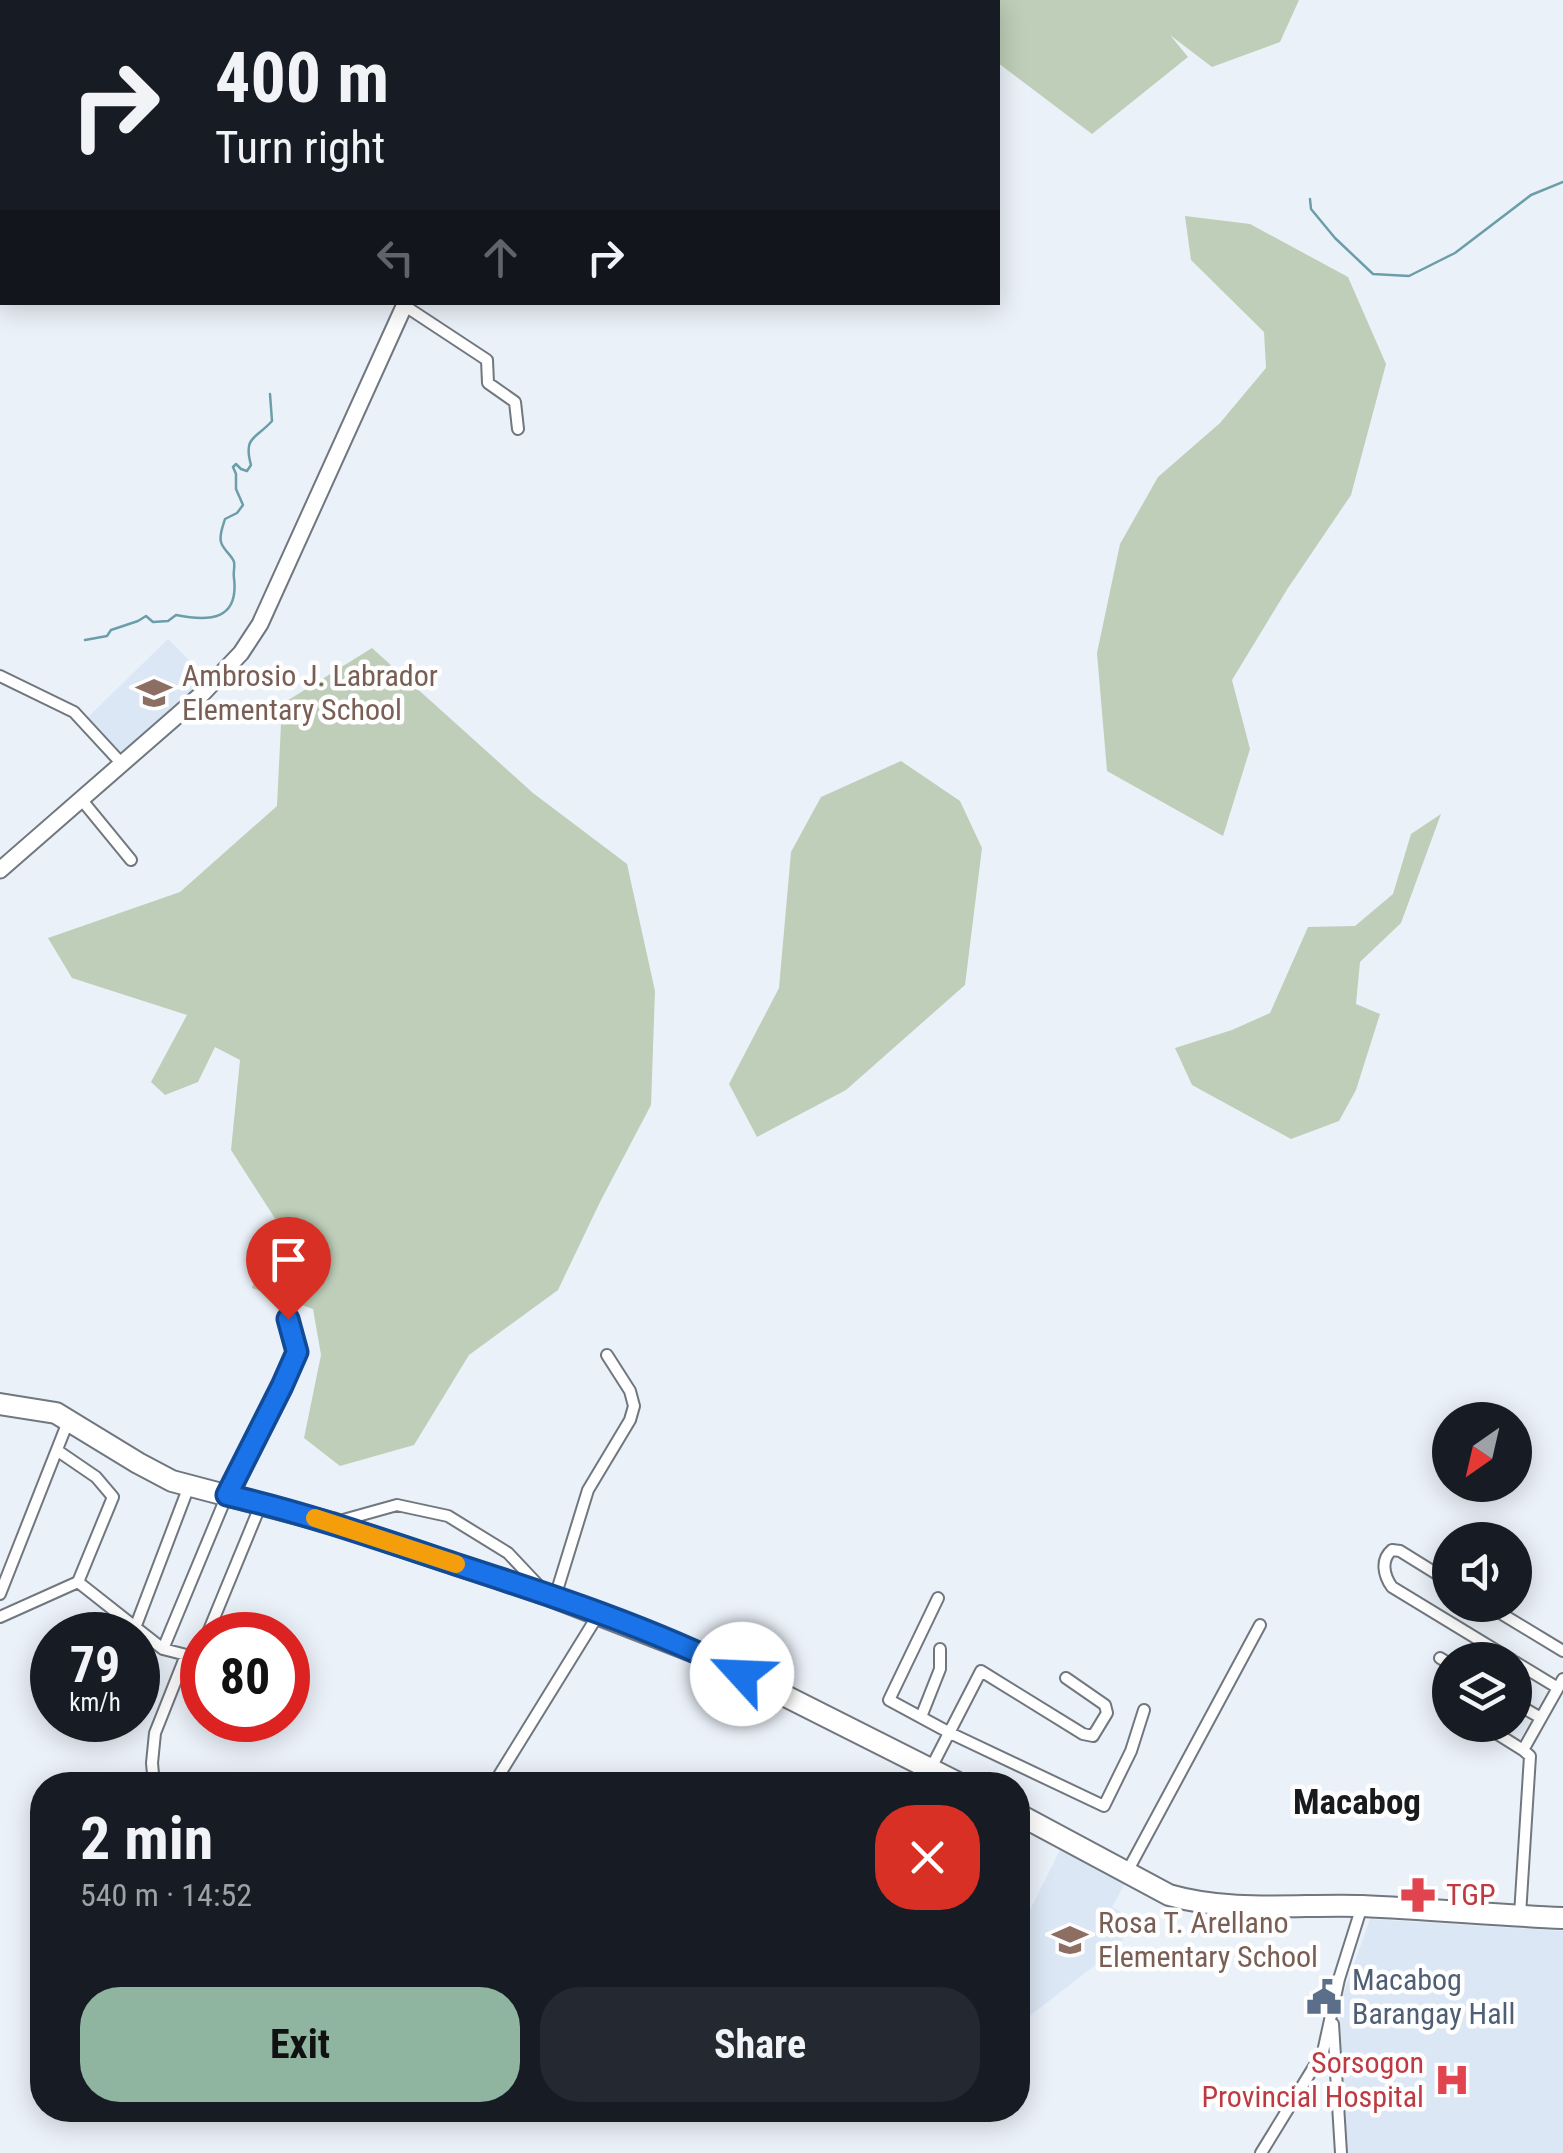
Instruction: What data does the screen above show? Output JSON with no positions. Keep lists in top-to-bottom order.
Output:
{
  "districts": ["Macabog"],
  "places": {
    "school or university": ["Ambrosio J. Labrador Elementary School", "Rosa T. Arellano Elementary School"],
    "pharmacy": ["TGP"],
    "public building": ["Macabog Barangay Hall"],
    "hospital": ["Sorsogon Provincial Hospital"]
  },
  "north": "bottom left",
  "page": {
    "turn": ["400 m", "Turn right"],
    "speed": "79 km/h",
    "limit": "80",
    "heading": ["2 min", "540 m · 14:52"],
    "buttons": ["Exit", "Share"]
  }
}
